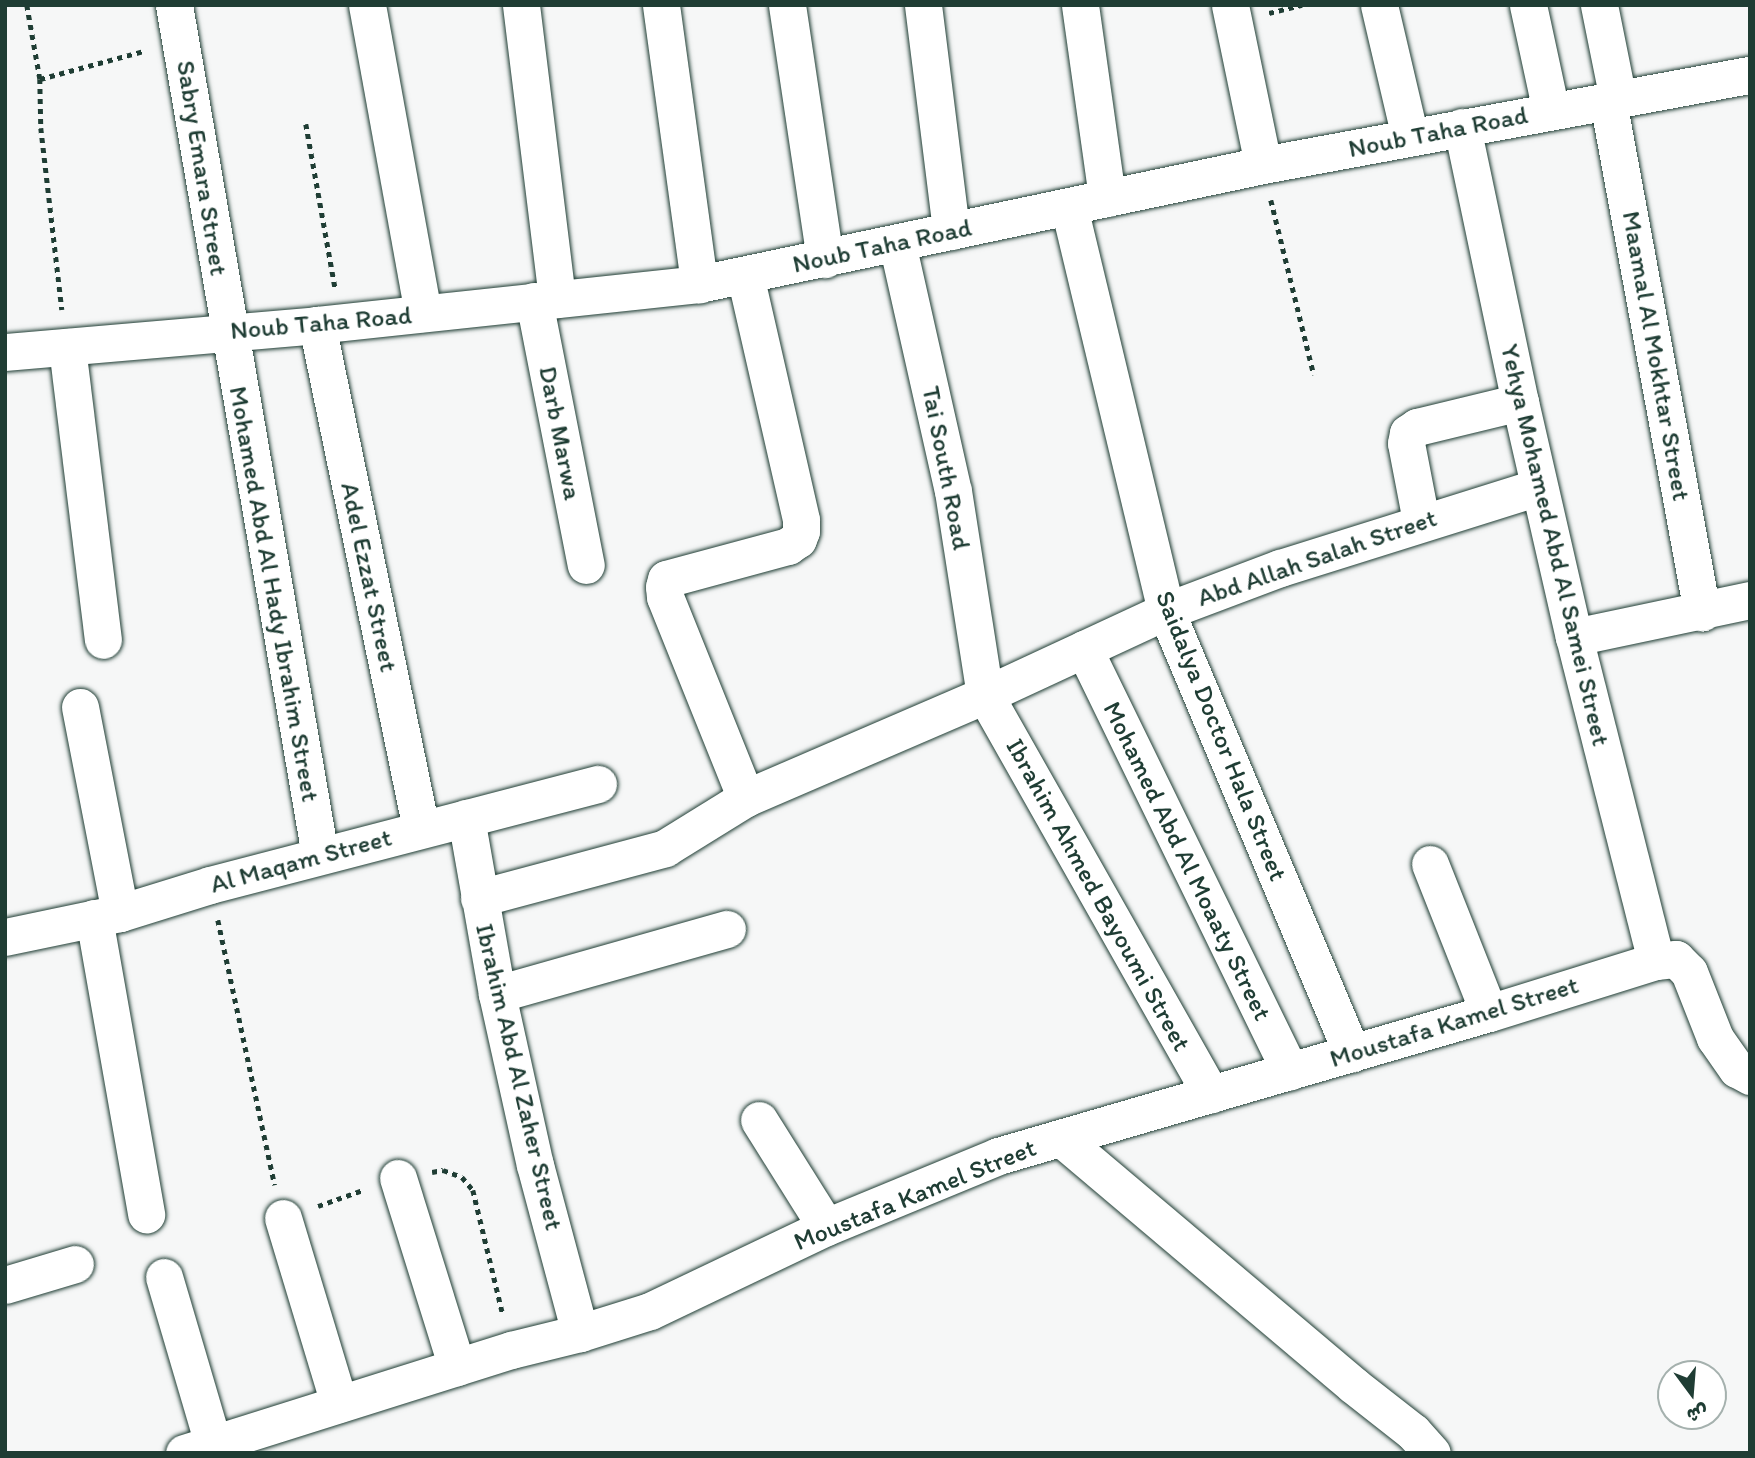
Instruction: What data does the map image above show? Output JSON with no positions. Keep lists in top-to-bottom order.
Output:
{
  "streets": {
    "street": [
      "Noub Taha Road",
      "Sabry Emara Street",
      "Maamal Al Mokhtar Street",
      "Darb Marwa",
      "Tai South Road",
      "Yehya Mohamed Abd Al Samei Street",
      "Abd Allah Salah Street",
      "Adel Ezzat Street",
      "Mohamed Abd Al Hady Ibrahim Street",
      "Saidalya Doctor Hala Street",
      "Al Maqam Street",
      "Mohamed Abd Al Moaaty Street",
      "Ibrahim Ahmed Bayoumi Street",
      "Moustafa Kamel Street",
      "Ibrahim Abd Al Zaher Street"
    ]
  },
  "crossings": [
    ["Noub Taha Road", "Sabry Emara Street"],
    ["Noub Taha Road", "Maamal Al Mokhtar Street"],
    ["Noub Taha Road", "Darb Marwa"],
    ["Noub Taha Road", "Tai South Road"],
    ["Noub Taha Road", "Yehya Mohamed Abd Al Samei Street"],
    ["Noub Taha Road", "Adel Ezzat Street"],
    ["Noub Taha Road", "Mohamed Abd Al Hady Ibrahim Street"],
    ["Noub Taha Road", "Saidalya Doctor Hala Street"],
    ["Sabry Emara Street", "Mohamed Abd Al Hady Ibrahim Street"],
    ["Tai South Road", "Abd Allah Salah Street"],
    ["Tai South Road", "Ibrahim Ahmed Bayoumi Street"],
    ["Yehya Mohamed Abd Al Samei Street", "Abd Allah Salah Street"],
    ["Yehya Mohamed Abd Al Samei Street", "Moustafa Kamel Street"],
    ["Abd Allah Salah Street", "Saidalya Doctor Hala Street"],
    ["Abd Allah Salah Street", "Mohamed Abd Al Moaaty Street"],
    ["Abd Allah Salah Street", "Ibrahim Ahmed Bayoumi Street"],
    ["Abd Allah Salah Street", "Ibrahim Abd Al Zaher Street"],
    ["Adel Ezzat Street", "Al Maqam Street"],
    ["Mohamed Abd Al Hady Ibrahim Street", "Al Maqam Street"],
    ["Saidalya Doctor Hala Street", "Moustafa Kamel Street"],
    ["Al Maqam Street", "Ibrahim Abd Al Zaher Street"],
    ["Mohamed Abd Al Moaaty Street", "Moustafa Kamel Street"],
    ["Ibrahim Ahmed Bayoumi Street", "Moustafa Kamel Street"],
    ["Moustafa Kamel Street", "Ibrahim Abd Al Zaher Street"]
  ],
  "north": "bottom"
}
